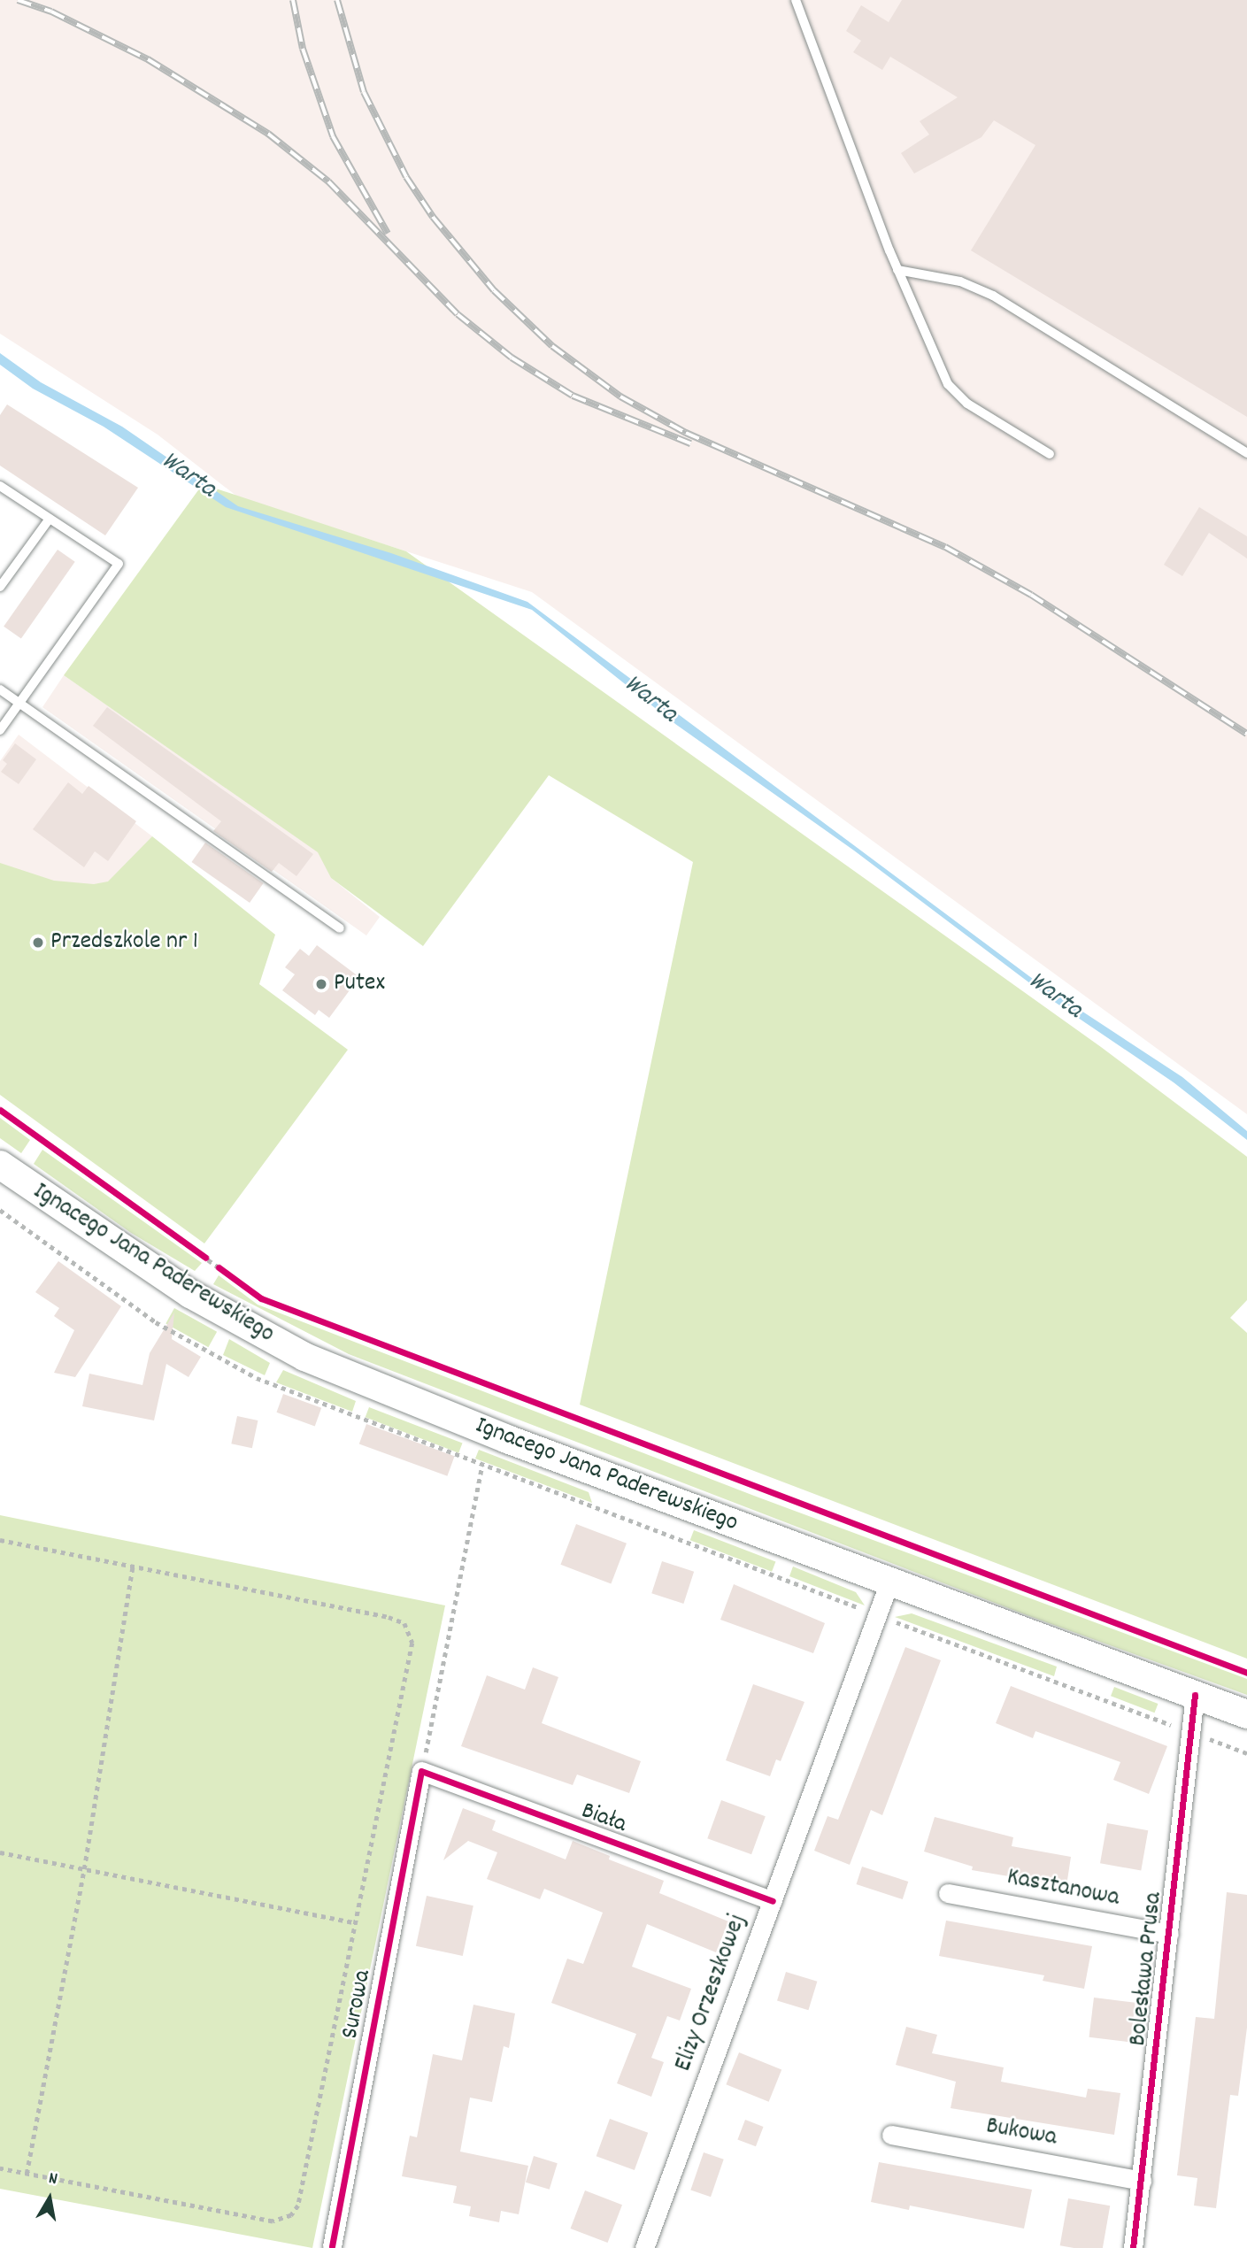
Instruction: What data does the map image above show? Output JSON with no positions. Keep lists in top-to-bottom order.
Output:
{
  "streets": {
    "main road": ["Ignacego Jana Paderewskiego"],
    "street": [
      "Biała",
      "Kasztanowa",
      "Bolesława Prusa",
      "Elizy Orzeszkowej",
      "Surowa",
      "Bukowa"
    ]
  },
  "crossings": [
    ["Ignacego Jana Paderewskiego", "Bolesława Prusa"],
    ["Ignacego Jana Paderewskiego", "Elizy Orzeszkowej"],
    ["Biała", "Elizy Orzeszkowej"],
    ["Biała", "Surowa"],
    ["Kasztanowa", "Bolesława Prusa"],
    ["Bolesława Prusa", "Bukowa"]
  ],
  "water": ["Warta"],
  "places": ["Przedszkole nr 1", "Putex"],
  "north": "top"
}
